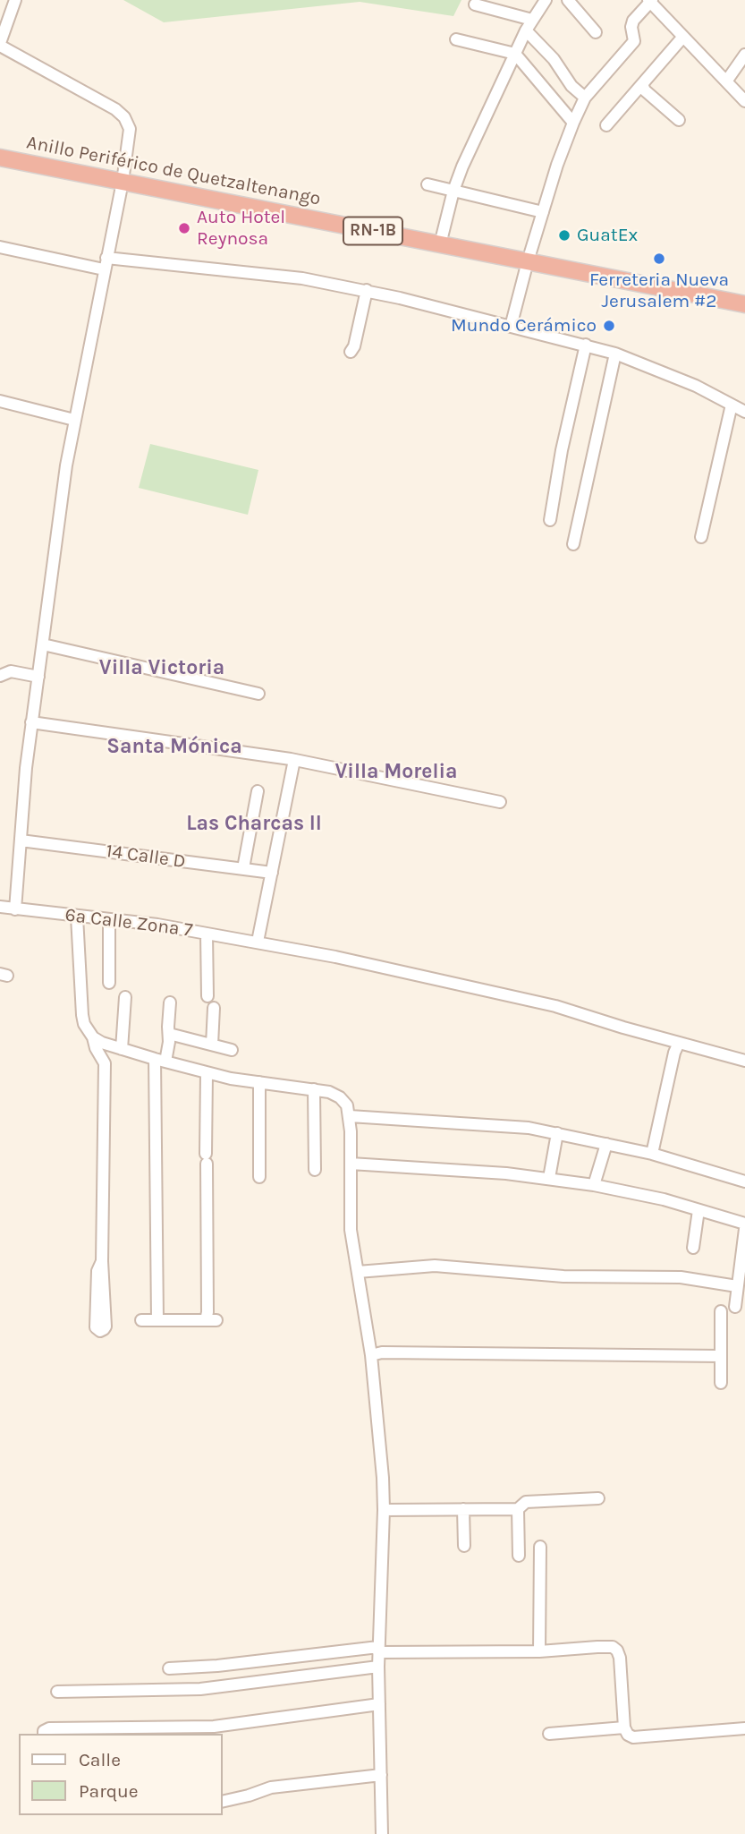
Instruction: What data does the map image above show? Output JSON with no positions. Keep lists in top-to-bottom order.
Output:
{
  "streets": {
    "highway": ["Anillo Periférico de Quetzaltenango", "RN-1B"],
    "street": ["14 Calle D", "6a Calle Zona 7"]
  },
  "districts": [
    "Villa Victoria",
    "Santa Mónica",
    "Villa Morelia",
    "Las Charcas II"
  ],
  "places": [
    "Auto Hotel Reynosa",
    "GuatEx",
    "Ferreteria Nueva Jerusalem #2",
    "Mundo Cerámico"
  ],
  "legend": ["Calle", "Parque"]
}
